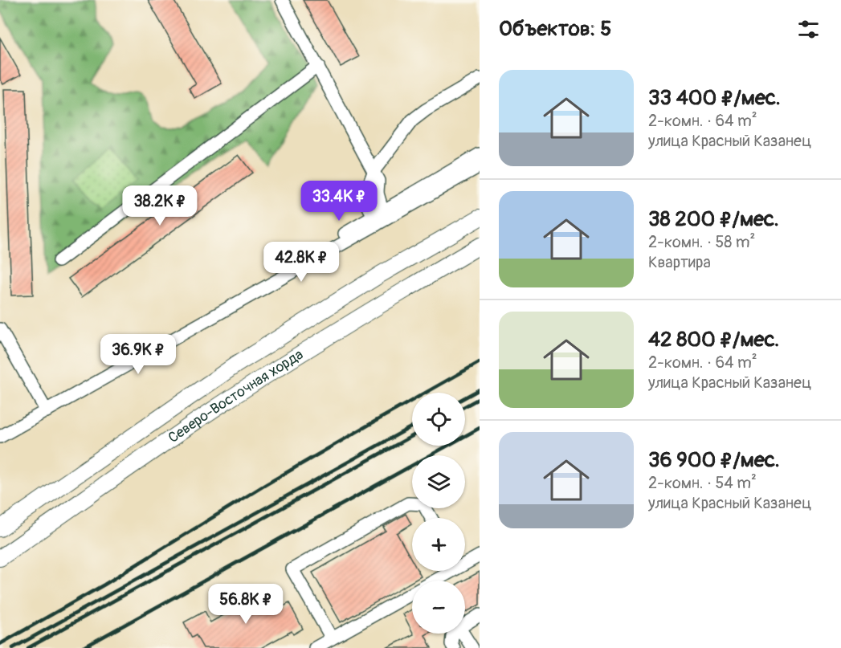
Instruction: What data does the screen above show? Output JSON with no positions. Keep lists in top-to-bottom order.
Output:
{
  "streets": {
    "main road": ["Северо-Восточная хорда"]
  },
  "page": {
    "heading": "Объектов: 5",
    "list": [
      {
        "name": "33 400 ₽/мес.",
        "note": "2-комн. · 64 m² · улица Красный Казанец"
      },
      {
        "name": "38 200 ₽/мес.",
        "note": "2-комн. · 58 m² · Квартира"
      },
      {
        "name": "42 800 ₽/мес.",
        "note": "2-комн. · 64 m² · улица Красный Казанец"
      },
      {
        "name": "36 900 ₽/мес.",
        "note": "2-комн. · 54 m² · улица Красный Казанец"
      }
    ],
    "price": [
      "33.4K ₽",
      "38.2K ₽",
      "42.8K ₽",
      "36.9K ₽",
      "56.8K ₽"
    ],
    "map_buttons": ["+", "−"]
  }
}
